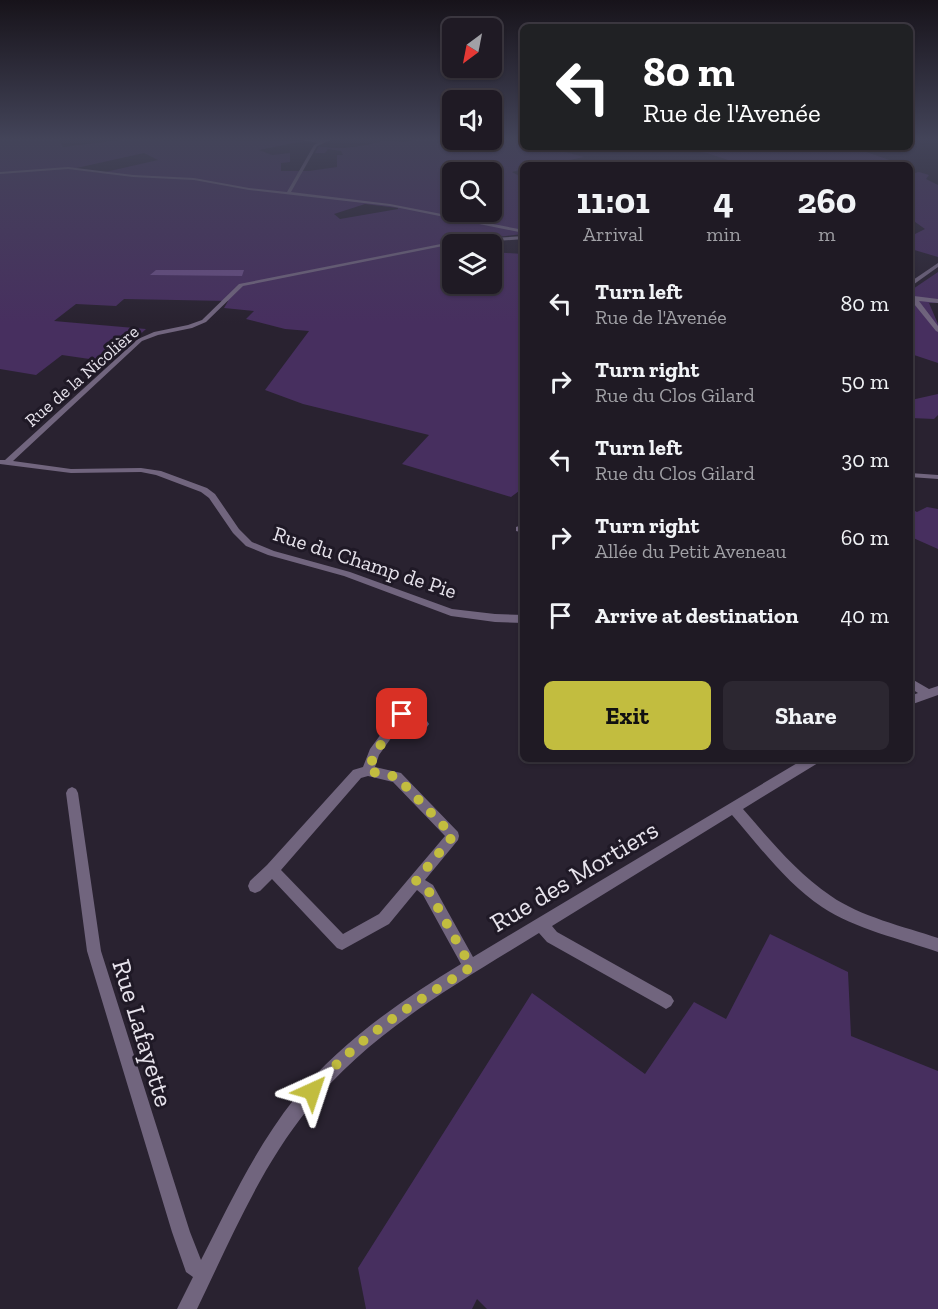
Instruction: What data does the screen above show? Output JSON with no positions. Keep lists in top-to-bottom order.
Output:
{
  "streets": {
    "street": [
      "Rue de la Nicolière",
      "Rue du Champ de Pie",
      "Rue des Mortiers",
      "Rue Lafayette"
    ]
  },
  "crossings": [
    ["Rue de la Nicolière", "Rue du Champ de Pie"],
    ["Rue des Mortiers", "Rue Lafayette"]
  ],
  "north": "bottom left",
  "page": {
    "turn": ["80 m", "Rue de l'Avenée"],
    "eta": [
      "11:01",
      "Arrival",
      "4",
      "min",
      "260",
      "m"
    ],
    "list": [
      {
        "name": "Turn left",
        "note": "Rue de l'Avenée",
        "value": "80 m"
      },
      {
        "name": "Turn right",
        "note": "Rue du Clos Gilard",
        "value": "50 m"
      },
      {
        "name": "Turn left",
        "note": "Rue du Clos Gilard",
        "value": "30 m"
      },
      {
        "name": "Turn right",
        "note": "Allée du Petit Aveneau",
        "value": "60 m"
      },
      {
        "name": "Arrive at destination",
        "value": "40 m"
      }
    ],
    "buttons": ["Exit", "Share"]
  }
}
